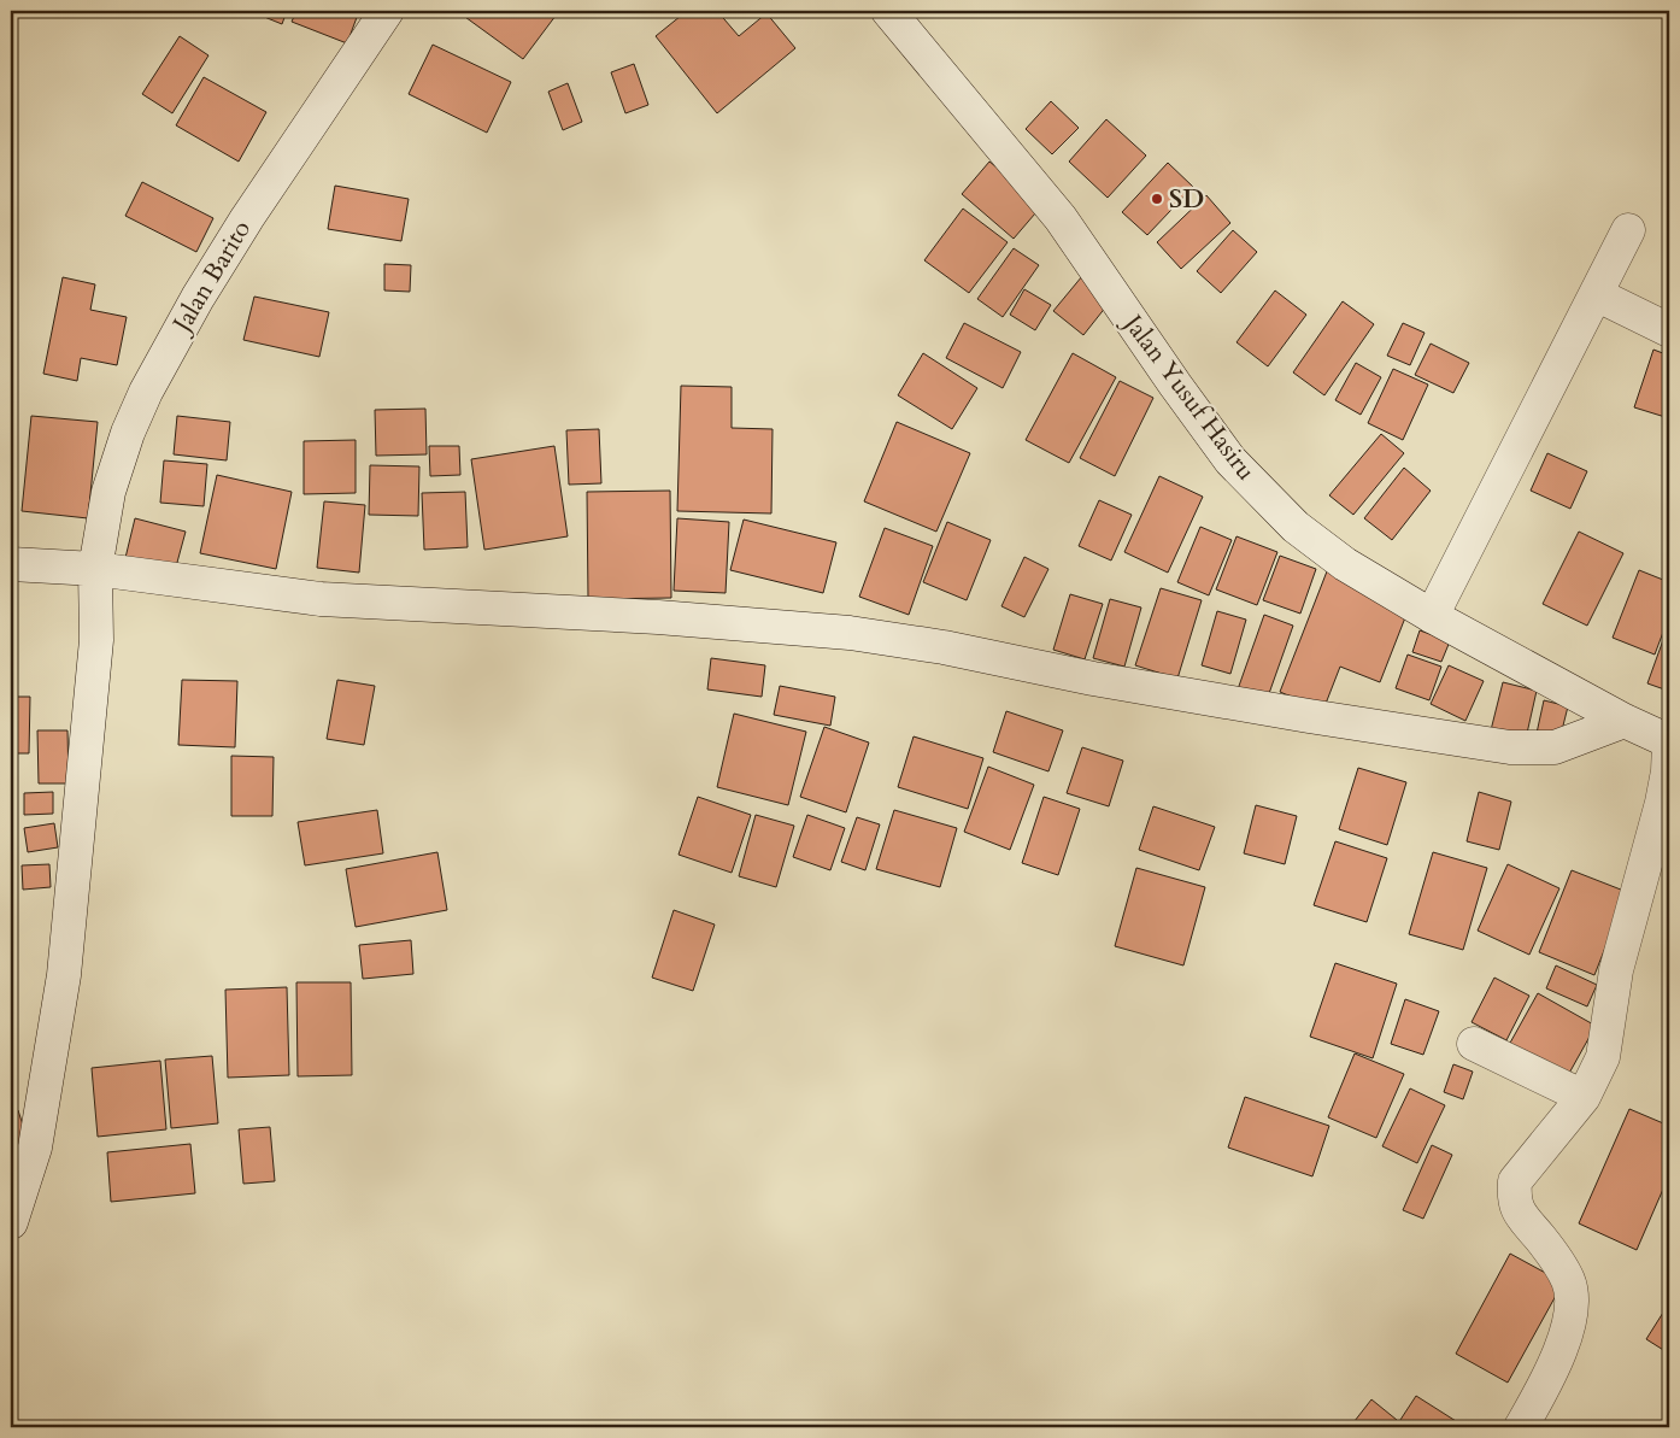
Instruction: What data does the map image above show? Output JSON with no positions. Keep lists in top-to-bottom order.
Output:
{
  "streets": {
    "street": ["Jalan Barito", "Jalan Yusuf Hasiru"]
  },
  "places": ["SD"]
}
